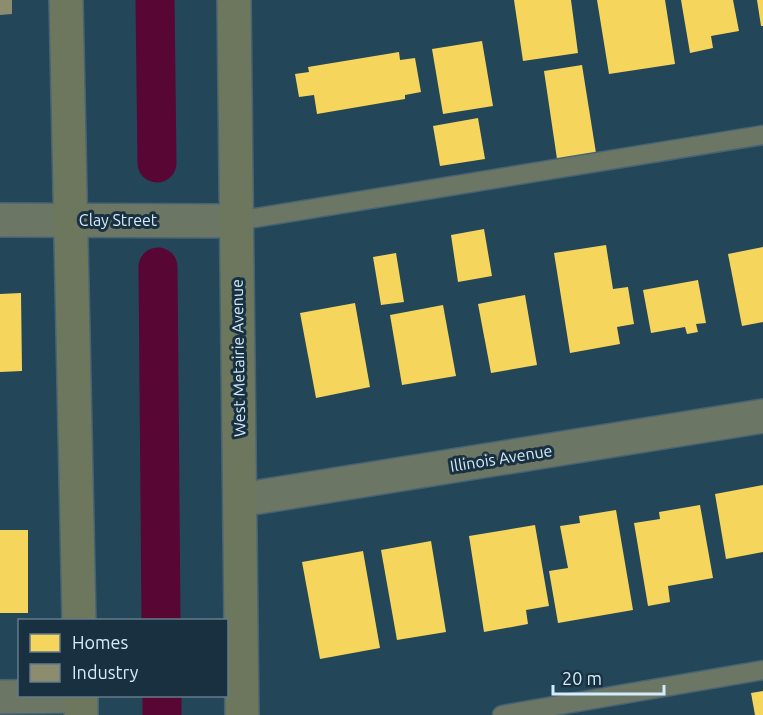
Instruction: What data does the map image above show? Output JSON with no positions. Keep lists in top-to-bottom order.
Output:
{
  "streets": {
    "main road": ["West Metairie Avenue"],
    "street": ["Clay Street", "Illinois Avenue"]
  },
  "crossings": [
    ["Clay Street", "West Metairie Avenue"],
    ["West Metairie Avenue", "Illinois Avenue"]
  ],
  "legend": ["Homes", "Industry"],
  "scale_bar": "20 m"
}
